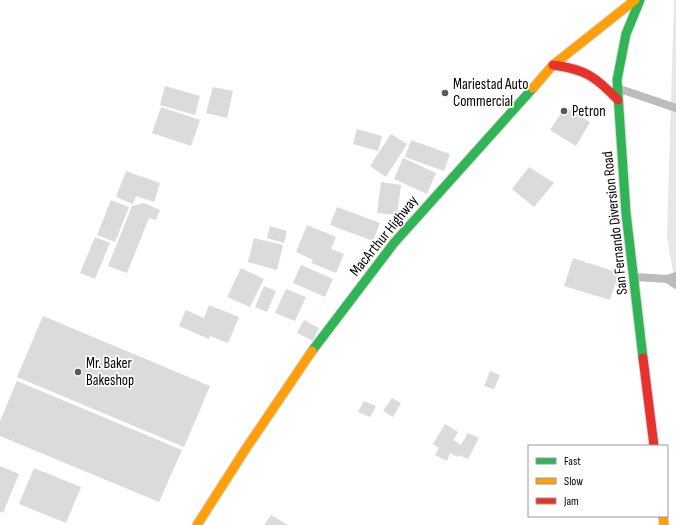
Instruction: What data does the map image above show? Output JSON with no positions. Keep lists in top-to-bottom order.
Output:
{
  "streets": {
    "main road": ["San Fernando Diversion Road", "MacArthur Highway"]
  },
  "places": ["Mariestad Auto Commercial", "Petron", "Mr. Baker Bakeshop"],
  "legend": ["Fast", "Slow", "Jam"]
}
